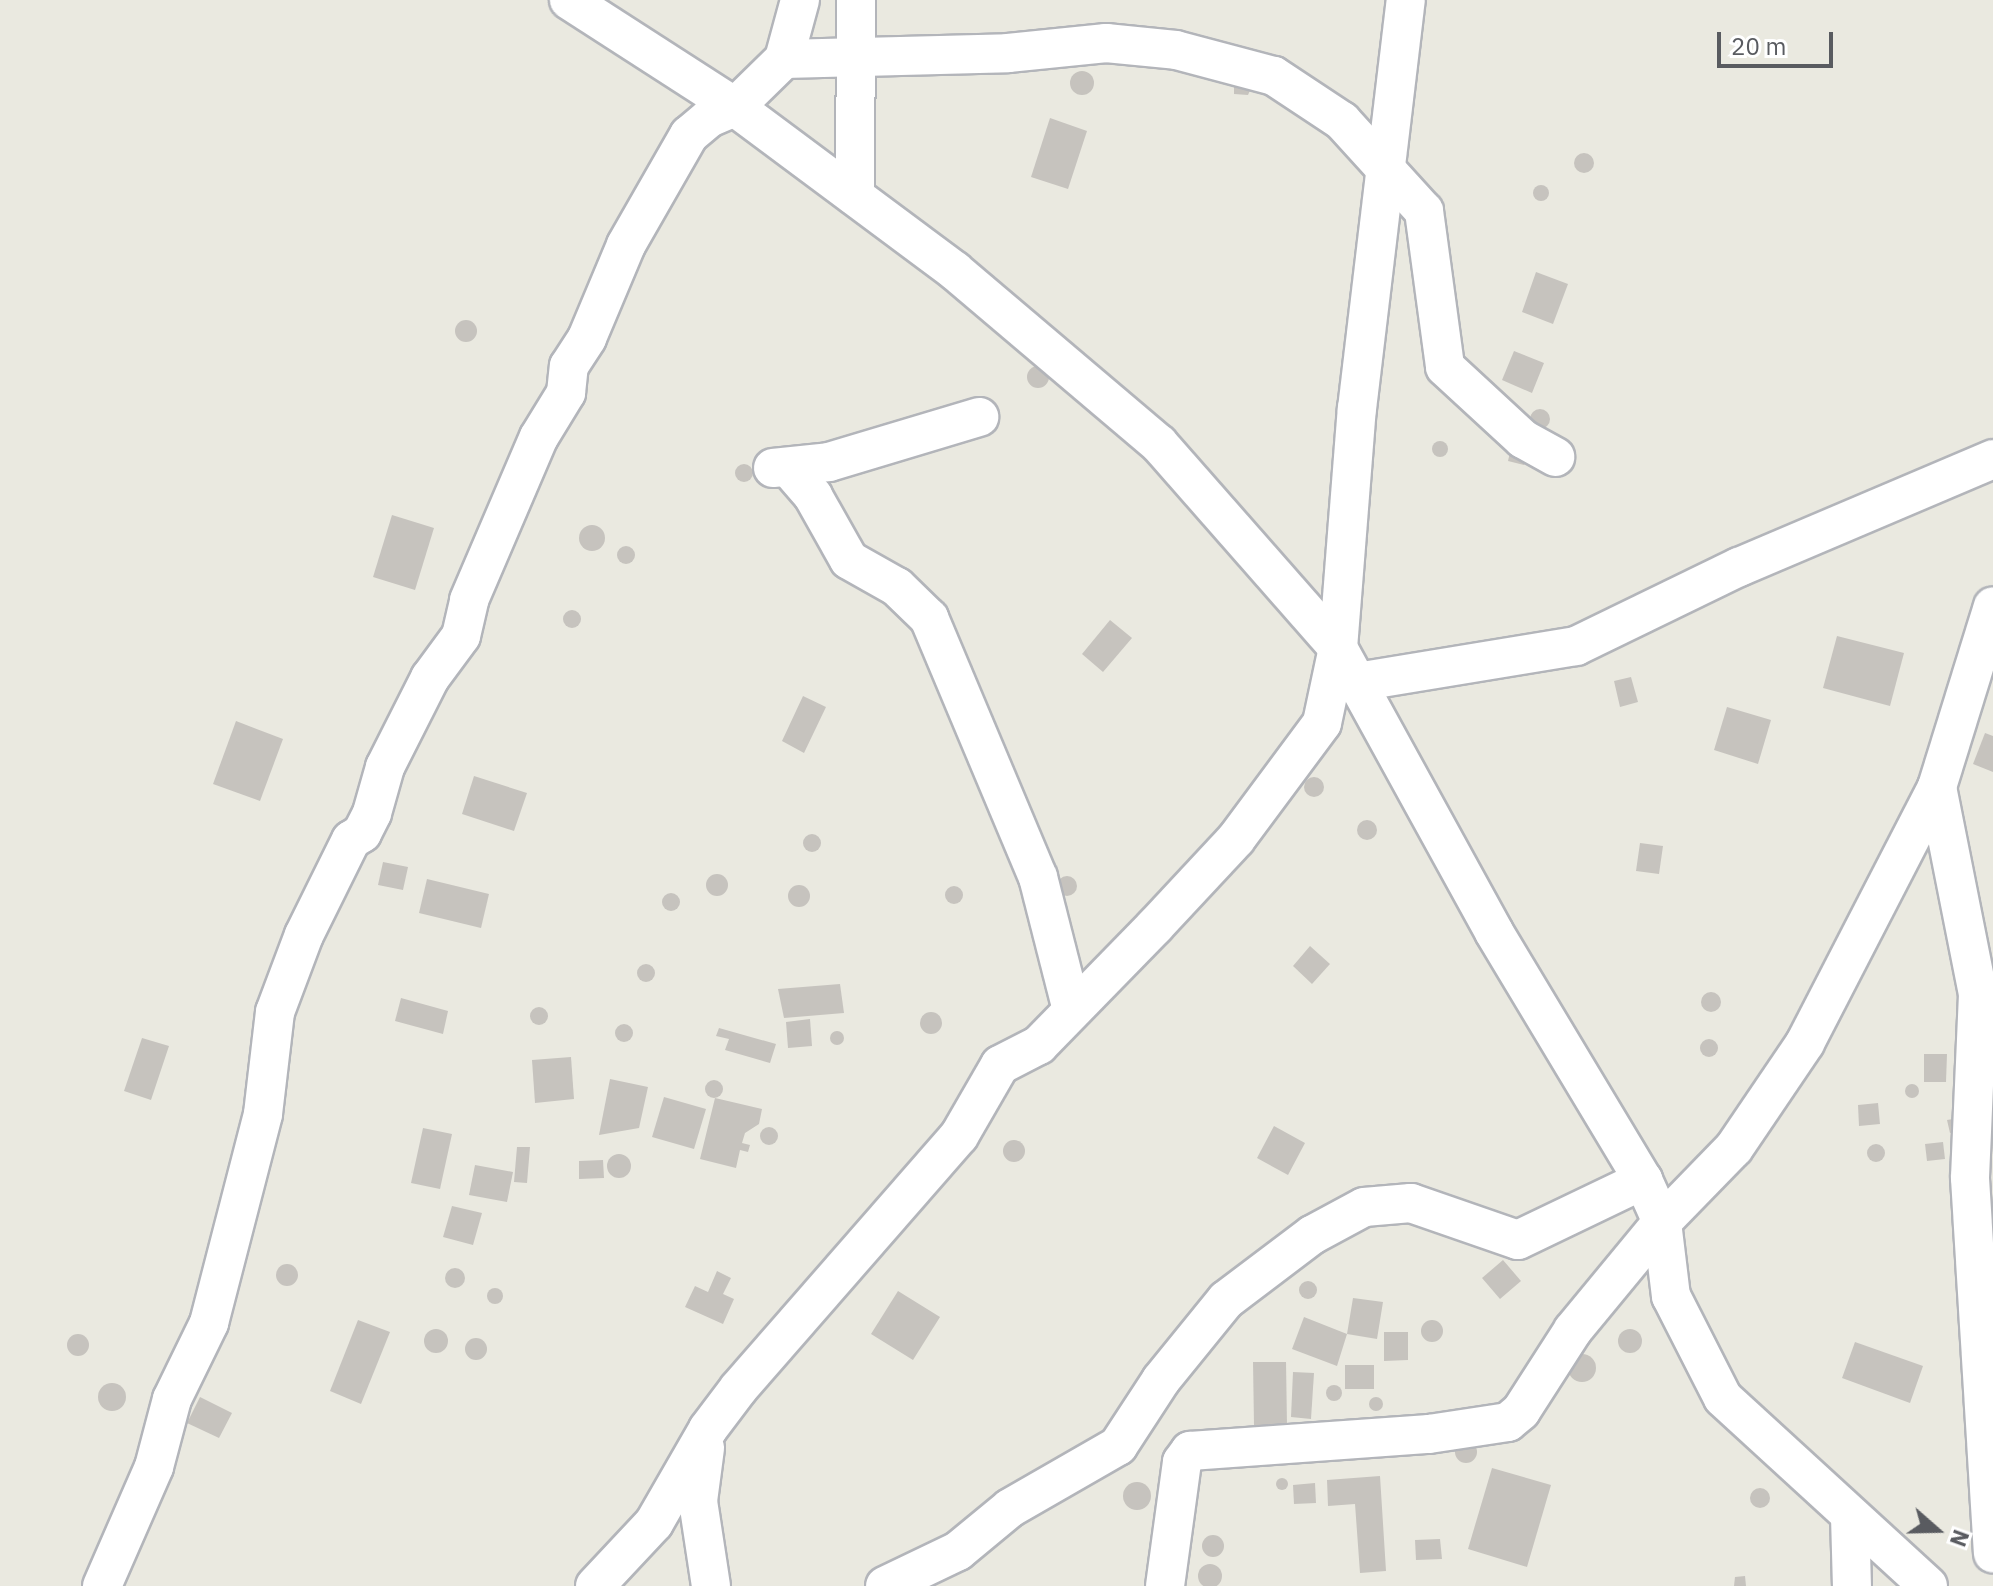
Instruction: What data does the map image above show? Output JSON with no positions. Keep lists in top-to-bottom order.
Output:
{
  "scale_bar": "20 m",
  "north": "right"
}
